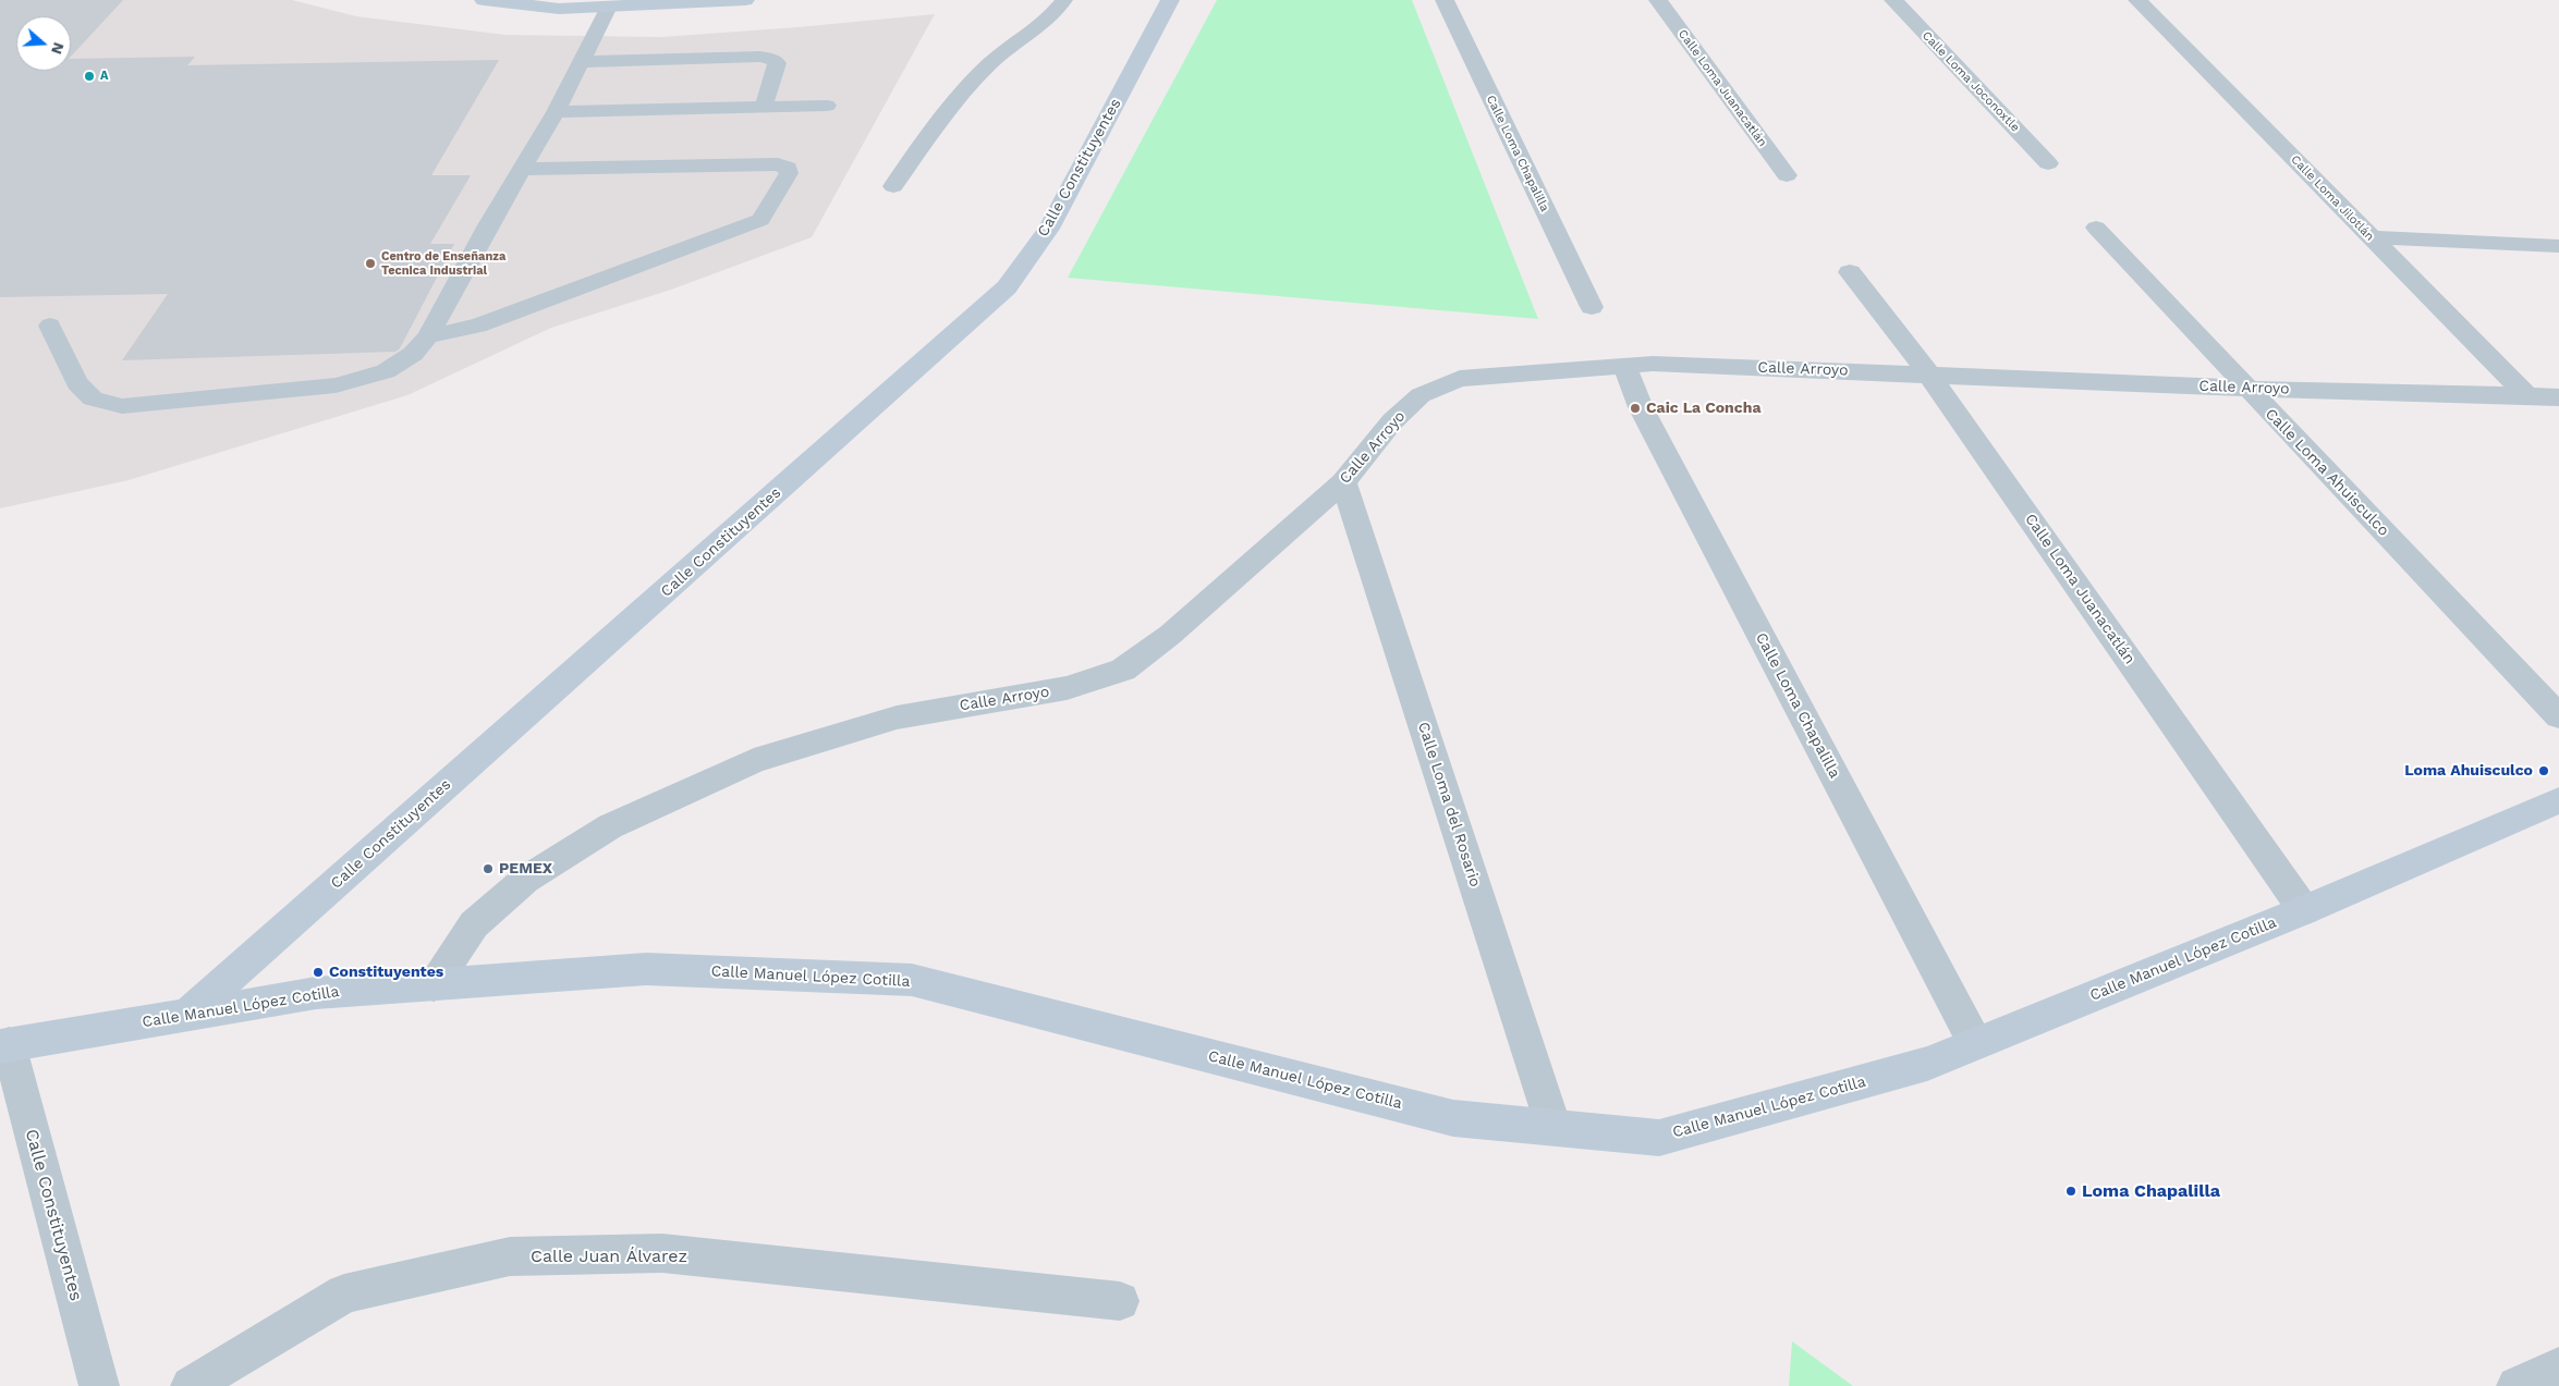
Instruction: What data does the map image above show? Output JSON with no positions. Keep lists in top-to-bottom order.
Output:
{
  "streets": {
    "street": [
      "Calle Loma Joconoxtle",
      "Calle Loma Juanacatlán",
      "Calle Loma Chapalilla",
      "Calle Constituyentes",
      "Calle Loma Jilotlán",
      "Calle Arroyo",
      "Calle Loma Ahuisculco",
      "Calle Loma del Rosario",
      "Calle Manuel López Cotilla",
      "Calle Juan Álvarez"
    ]
  },
  "crossings": [
    ["Calle Loma Juanacatlán", "Calle Arroyo"],
    ["Calle Loma Juanacatlán", "Calle Manuel López Cotilla"],
    ["Calle Loma Chapalilla", "Calle Arroyo"],
    ["Calle Loma Chapalilla", "Calle Manuel López Cotilla"],
    ["Calle Constituyentes", "Calle Manuel López Cotilla"],
    ["Calle Loma Jilotlán", "Calle Arroyo"],
    ["Calle Arroyo", "Calle Loma Ahuisculco"],
    ["Calle Arroyo", "Calle Loma del Rosario"],
    ["Calle Arroyo", "Calle Manuel López Cotilla"],
    ["Calle Loma del Rosario", "Calle Manuel López Cotilla"]
  ],
  "places": [
    "A",
    "Centro de Enseñanza Tecnica Industrial",
    "Caic La Concha",
    "Loma Ahuisculco",
    "PEMEX",
    "Constituyentes",
    "Loma Chapalilla"
  ],
  "north": "right"
}
